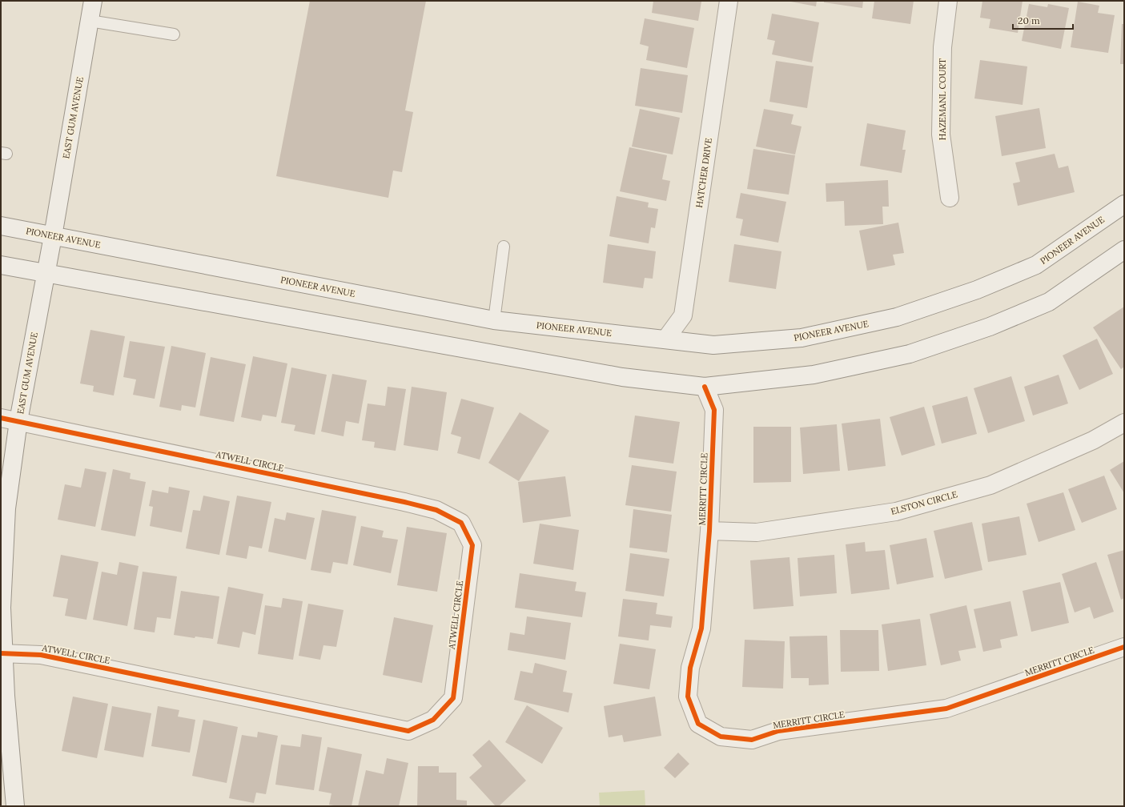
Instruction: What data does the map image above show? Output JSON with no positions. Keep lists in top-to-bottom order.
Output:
{
  "streets": {
    "street": [
      "HAZEMANL COURT",
      "EAST GUM AVENUE",
      "HATCHER DRIVE",
      "PIONEER AVENUE",
      "ATWELL CIRCLE",
      "MERRITT CIRCLE",
      "ELSTON CIRCLE"
    ]
  },
  "crossings": [
    ["EAST GUM AVENUE", "PIONEER AVENUE"],
    ["EAST GUM AVENUE", "ATWELL CIRCLE"],
    ["HATCHER DRIVE", "PIONEER AVENUE"],
    ["MERRITT CIRCLE", "ELSTON CIRCLE"]
  ],
  "scale_bar": "20 m"
}
